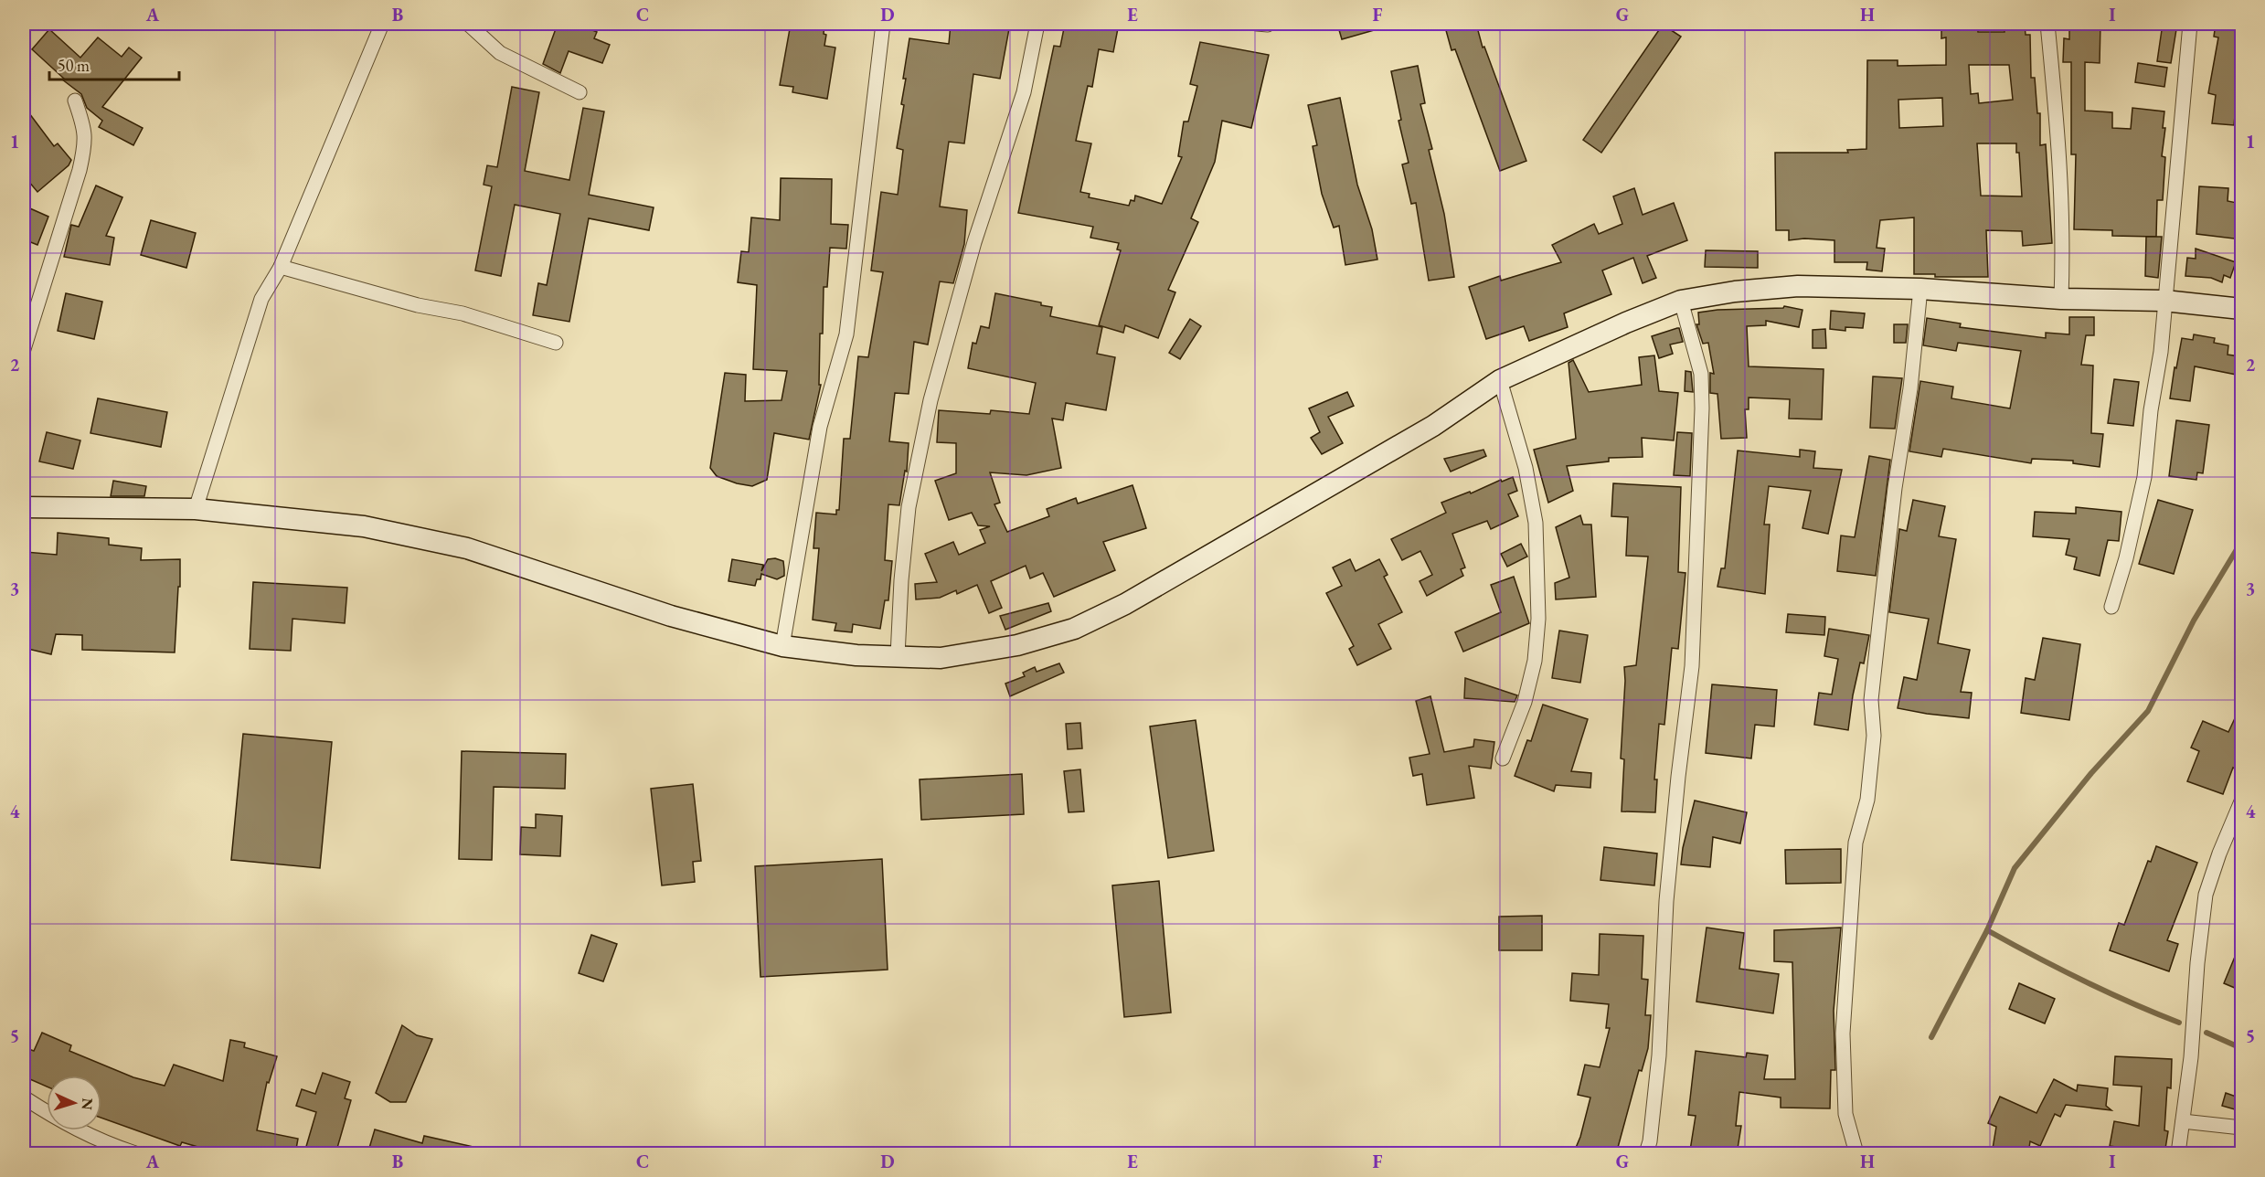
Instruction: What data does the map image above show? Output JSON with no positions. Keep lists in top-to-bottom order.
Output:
{
  "scale_bar": "50 m",
  "north": "right",
  "grid": {
    "columns": [
      "A",
      "B",
      "C",
      "D",
      "E",
      "F",
      "G",
      "H",
      "I"
    ],
    "rows": [
      "1",
      "2",
      "3",
      "4",
      "5"
    ]
  }
}
